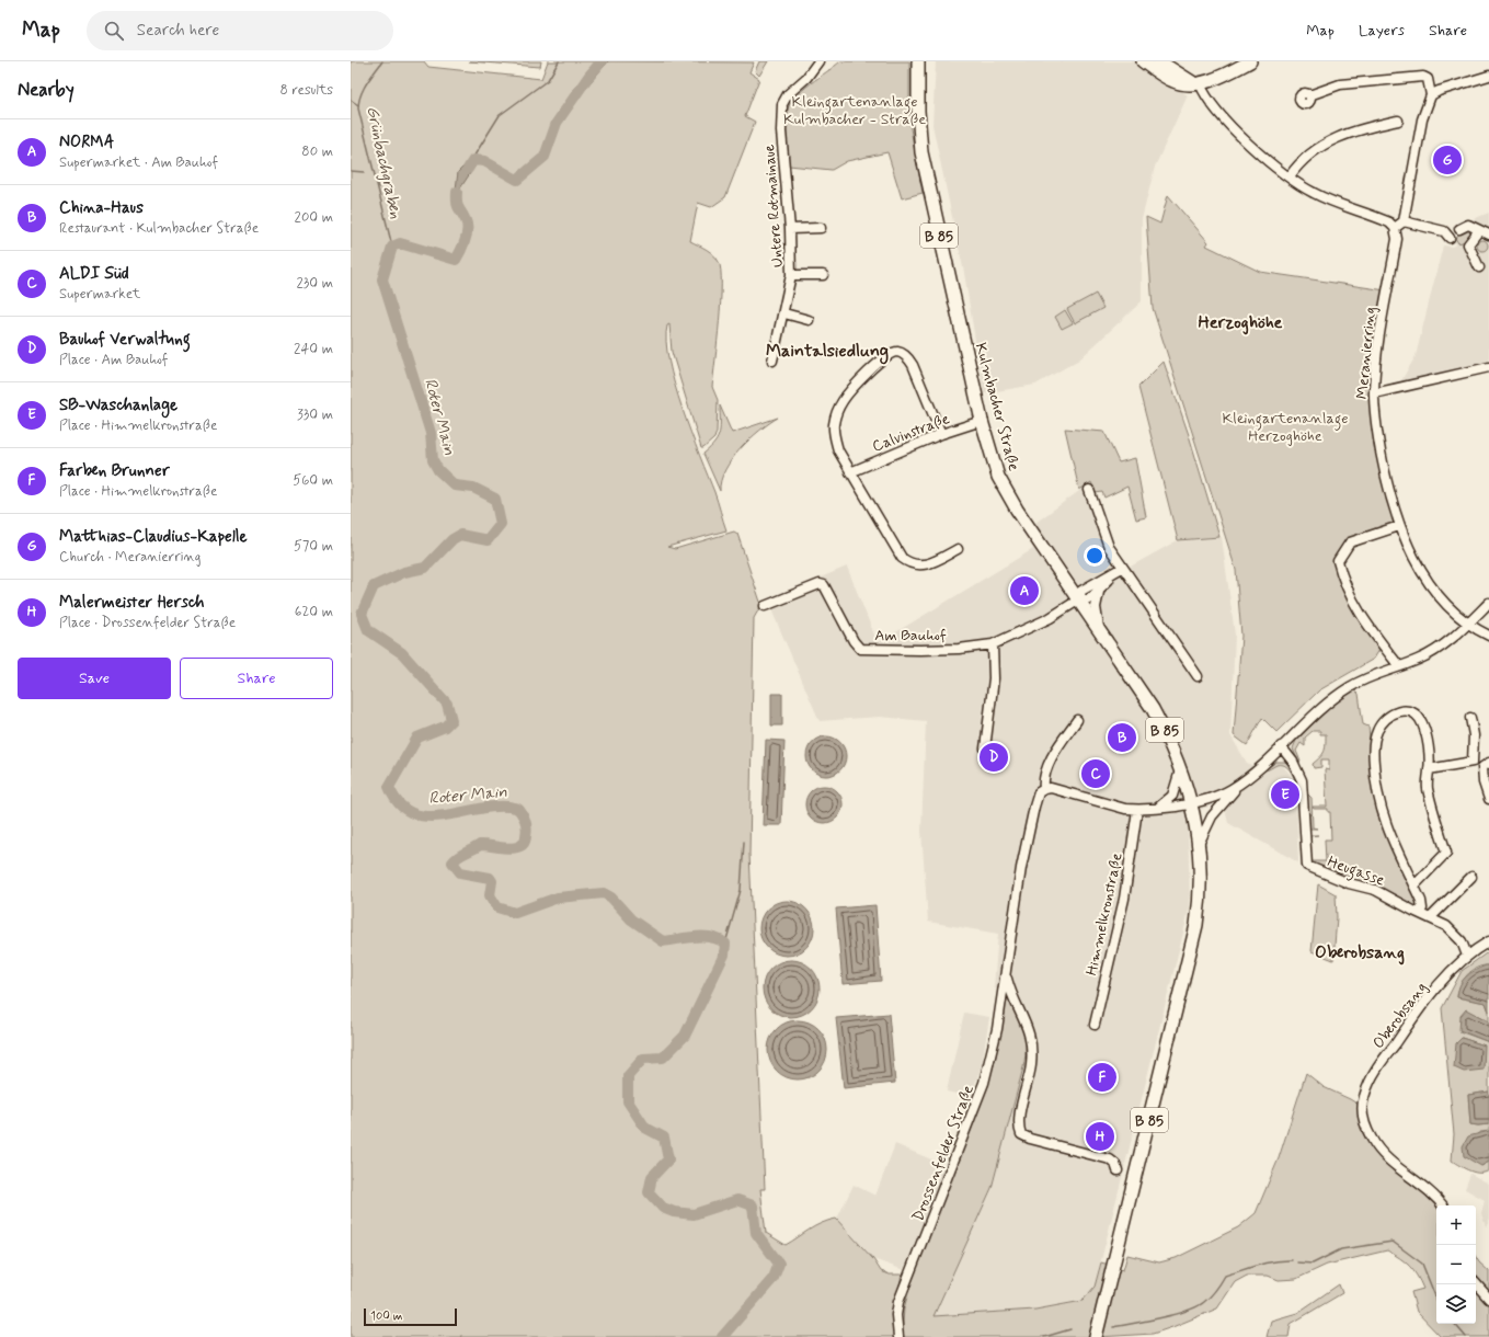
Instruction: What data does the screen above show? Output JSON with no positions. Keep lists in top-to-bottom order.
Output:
{
  "streets": {
    "main road": ["B 85", "Kulmbacher Straße"],
    "street": [
      "Untere Rotmainaue",
      "Meranierring",
      "Calvinstraße",
      "Am Bauhof",
      "Heugasse",
      "Himmelkronstraße",
      "Oberobsang",
      "Drossenfelder Straße"
    ]
  },
  "crossings": [
    ["B 85", "Kulmbacher Straße"],
    ["Kulmbacher Straße", "Calvinstraße"],
    ["Kulmbacher Straße", "Am Bauhof"]
  ],
  "districts": ["Herzoghöhe", "Maintalsiedlung", "Oberobsang"],
  "water": ["Grünbachgraben", "Roter Main"],
  "parks": ["Kleingartenanlage Kulmbacher - Straße", "Kleingartenanlage Herzoghöhe"],
  "scale_bar": "100 m",
  "page": {
    "header": "Map",
    "search": "Search here",
    "nav": ["Map", "Layers", "Share"],
    "heading": ["Nearby", "8 results"],
    "list": [
      {
        "mark": "A",
        "name": "NORMA",
        "note": "Supermarket · Am Bauhof",
        "value": "80 m"
      },
      {
        "mark": "B",
        "name": "China-Haus",
        "note": "Restaurant · Kulmbacher Straße",
        "value": "200 m"
      },
      {
        "mark": "C",
        "name": "ALDI Süd",
        "note": "Supermarket",
        "value": "230 m"
      },
      {
        "mark": "D",
        "name": "Bauhof Verwaltung",
        "note": "Place · Am Bauhof",
        "value": "240 m"
      },
      {
        "mark": "E",
        "name": "SB-Waschanlage",
        "note": "Place · Himmelkronstraße",
        "value": "330 m"
      },
      {
        "mark": "F",
        "name": "Farben Brunner",
        "note": "Place · Himmelkronstraße",
        "value": "560 m"
      },
      {
        "mark": "G",
        "name": "Matthias-Claudius-Kapelle",
        "note": "Church · Meranierring",
        "value": "570 m"
      },
      {
        "mark": "H",
        "name": "Malermeister Hersch",
        "note": "Place · Drossenfelder Straße",
        "value": "620 m"
      }
    ],
    "pins": [
      "G",
      "A",
      "B",
      "D",
      "C",
      "E",
      "F",
      "H"
    ],
    "buttons": ["Save", "Share"],
    "map_buttons": ["+", "−"],
    "scale": "100 m"
  }
}
